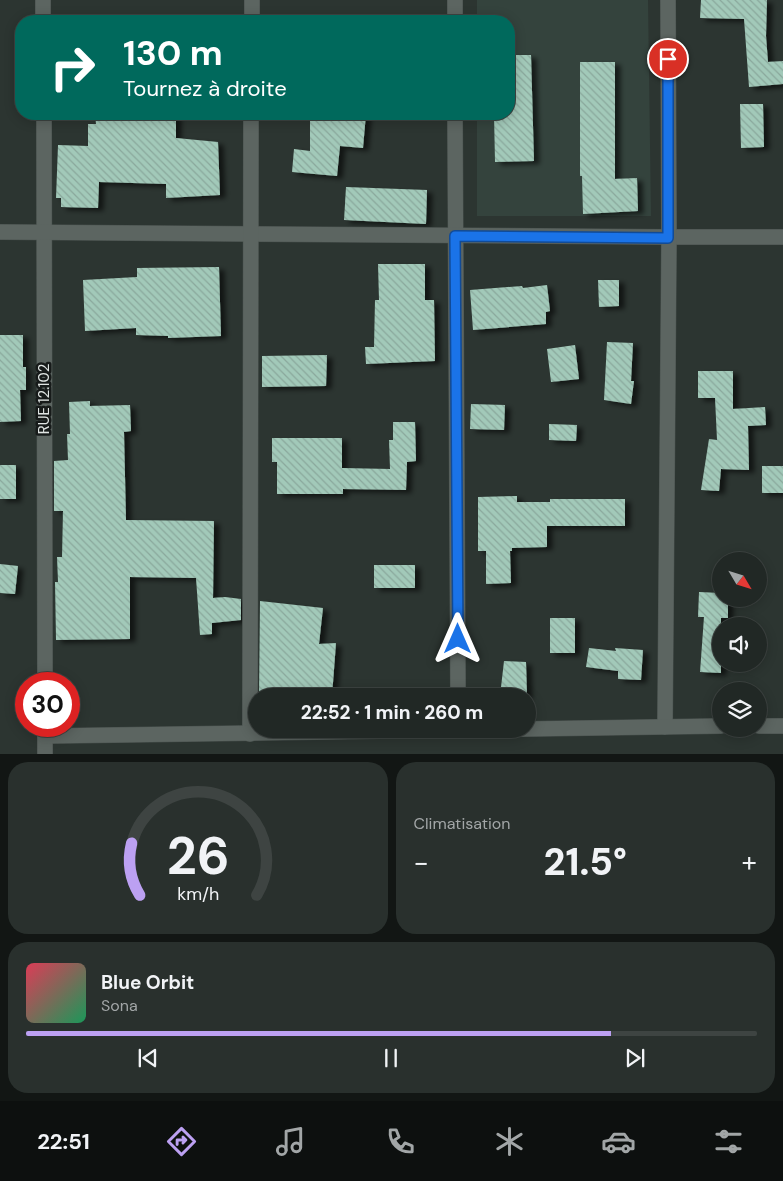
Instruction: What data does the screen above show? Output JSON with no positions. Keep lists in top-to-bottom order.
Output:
{
  "streets": {
    "street": ["RUE 12.102"]
  },
  "north": "bottom right",
  "page": {
    "turn": ["130 m", "Tournez à droite"],
    "limit": "30",
    "trip": "22:52 · 1 min · 260 m",
    "tile": "Climatisation",
    "heat": ["−", "21.5°", "+"],
    "song": ["Blue Orbit", "Sona"],
    "tabs": "22:51",
    "gauge": ["26", "km/h"]
  }
}
